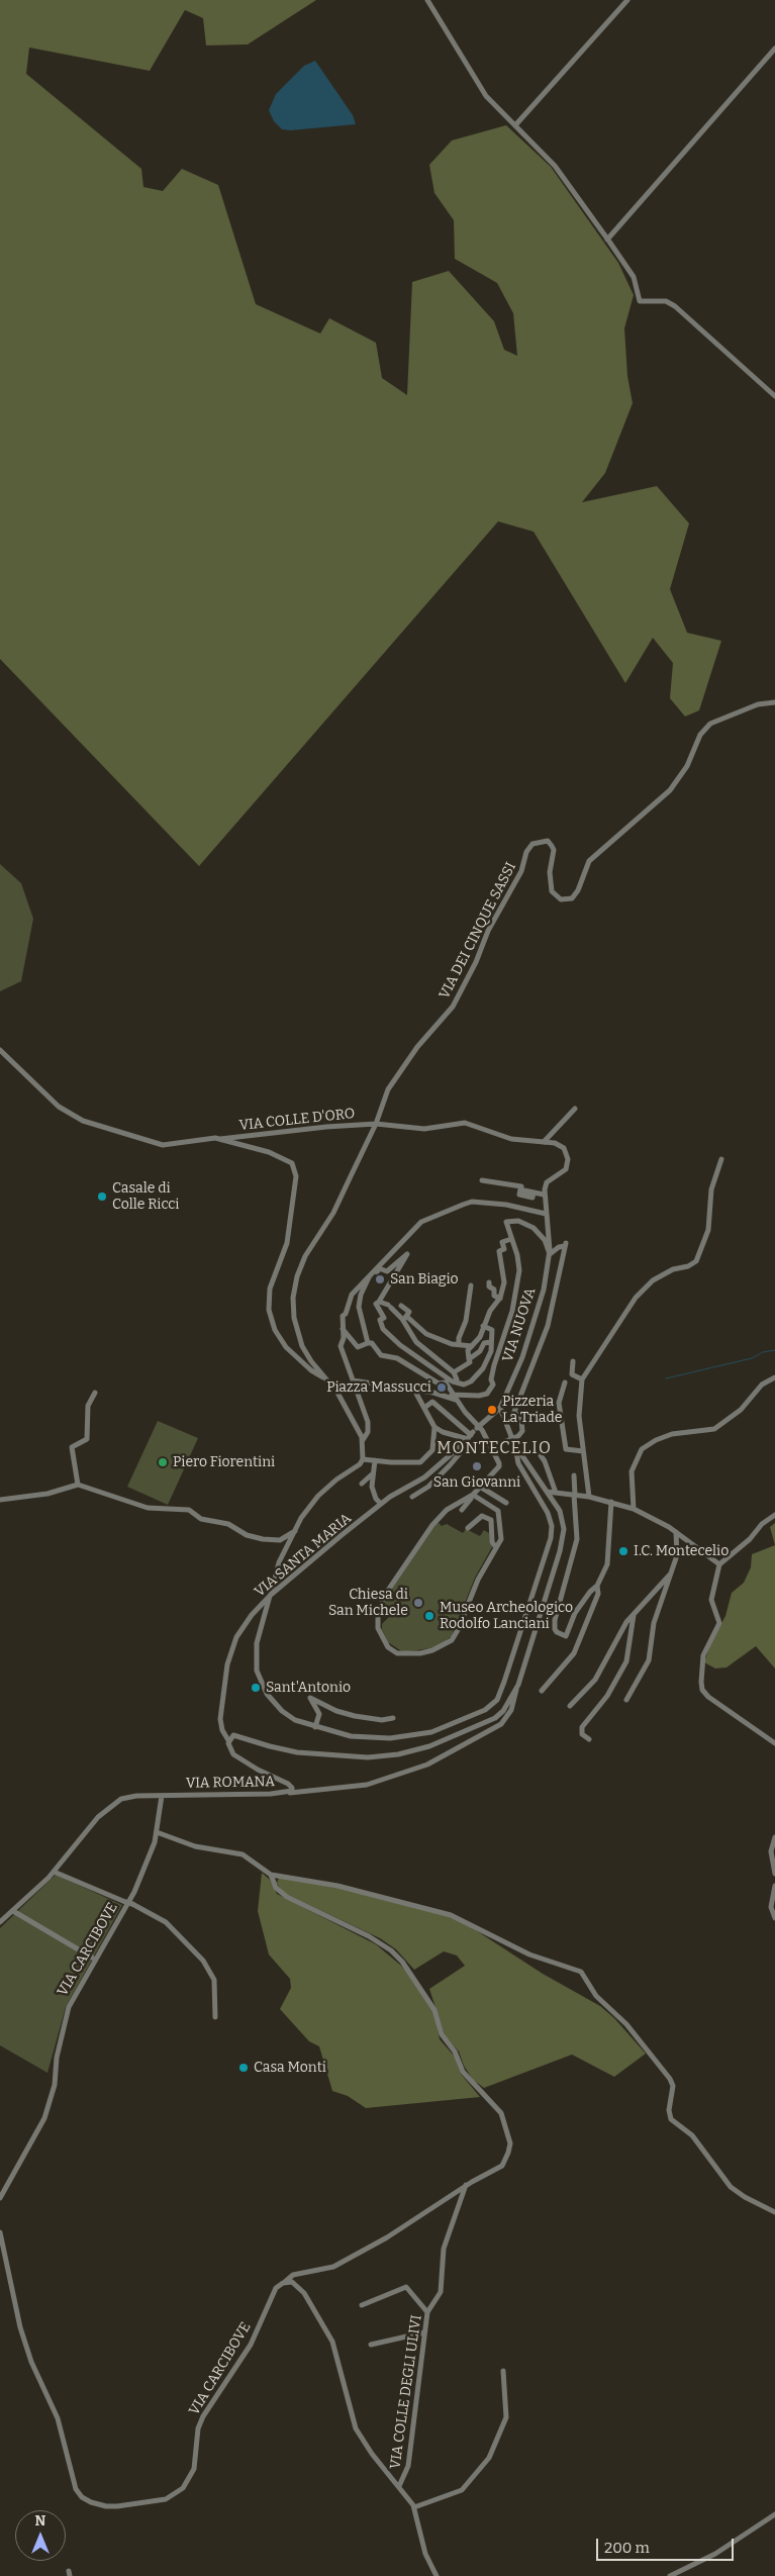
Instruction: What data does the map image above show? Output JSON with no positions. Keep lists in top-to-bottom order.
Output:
{
  "streets": {
    "street": [
      "VIA DEI CINQUE SASSI",
      "VIA COLLE D'ORO",
      "VIA NUOVA",
      "VIA SANTA MARIA",
      "VIA ROMANA",
      "VIA CARCIBOVE",
      "VIA COLLE DEGLI ULIVI"
    ]
  },
  "crossings": [
    ["VIA DEI CINQUE SASSI", "VIA COLLE D'ORO"],
    ["VIA NUOVA", "VIA SANTA MARIA"],
    ["VIA SANTA MARIA", "VIA ROMANA"],
    ["VIA ROMANA", "VIA CARCIBOVE"]
  ],
  "districts": ["MONTECELIO"],
  "places": [
    "Casale di Colle Ricci",
    "San Biagio",
    "Piazza Massucci",
    "Pizzeria La Triade",
    "Piero Fiorentini",
    "San Giovanni",
    "I.C. Montecelio",
    "Chiesa di San Michele",
    "Museo Archeologico Rodolfo Lanciani",
    "Sant'Antonio",
    "Casa Monti"
  ],
  "scale_bar": "200 m",
  "north": "top"
}
